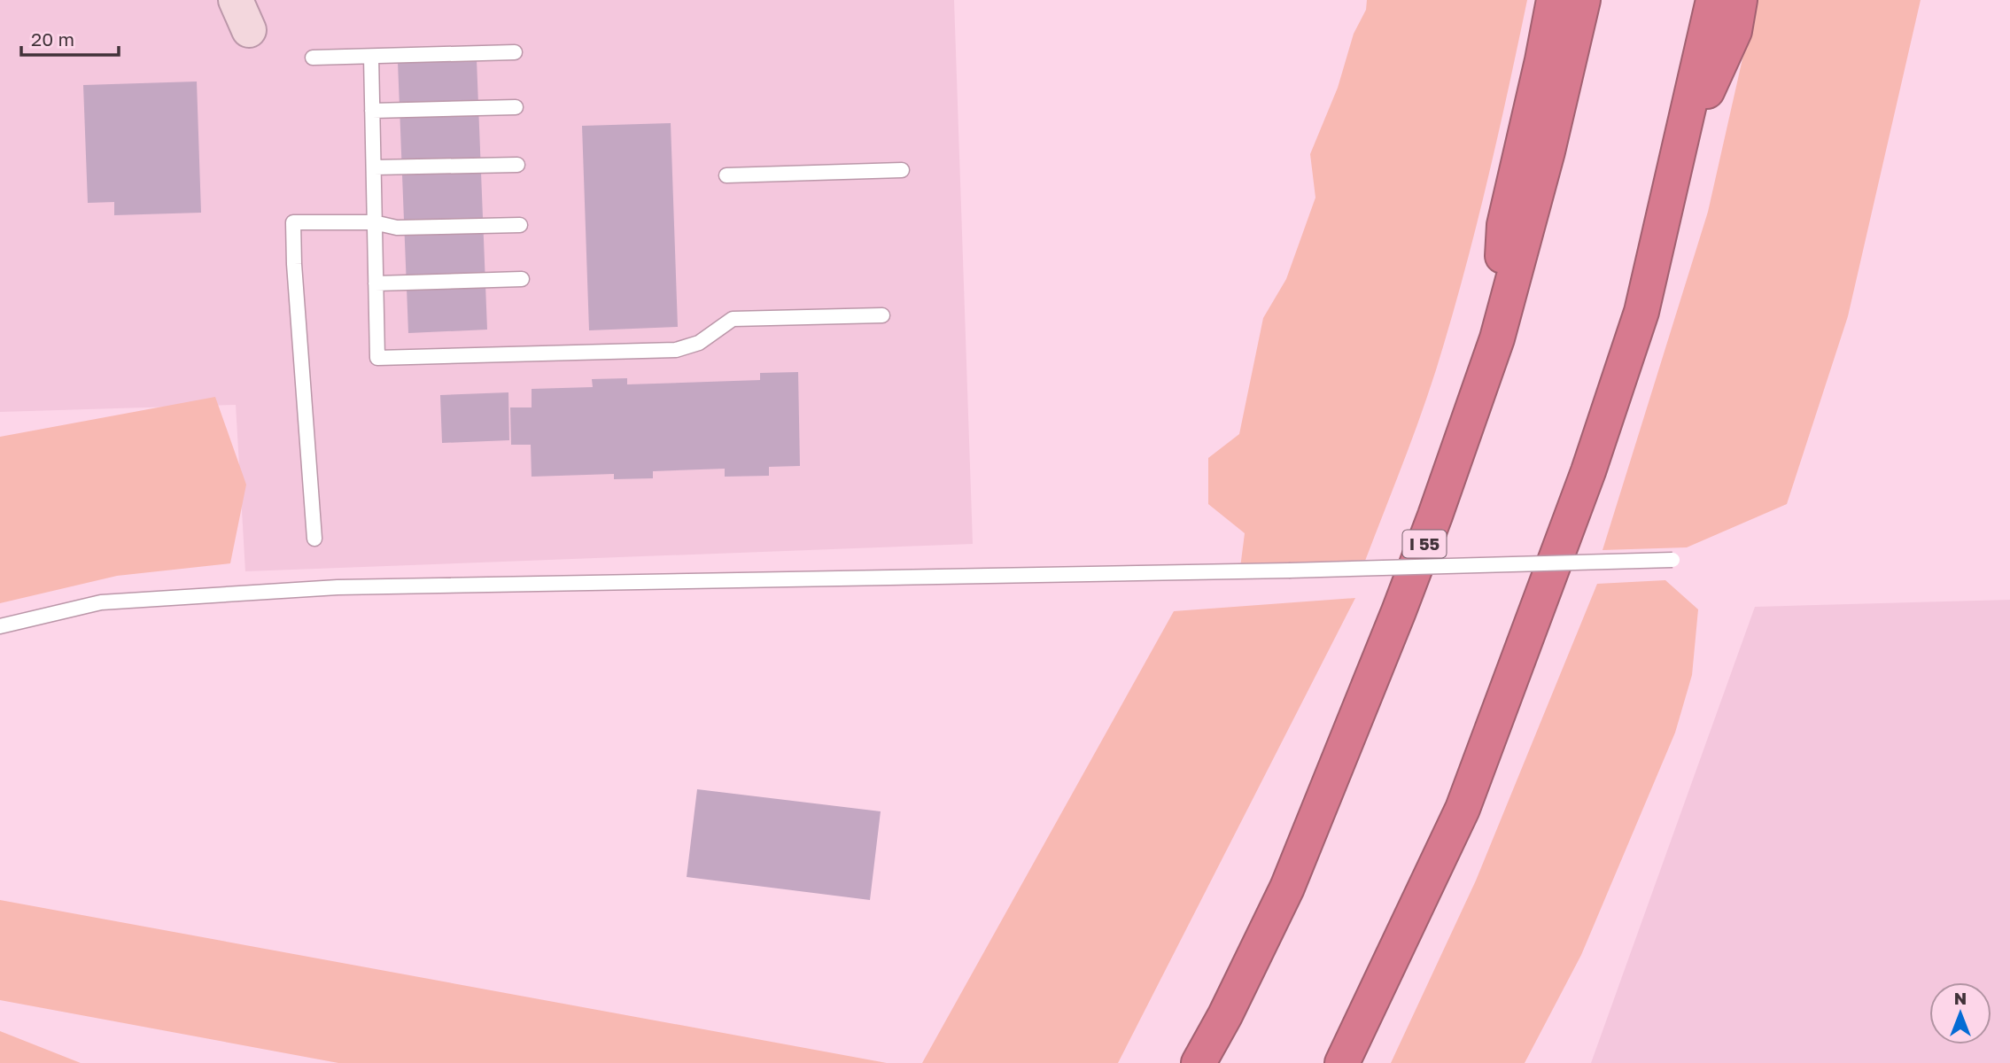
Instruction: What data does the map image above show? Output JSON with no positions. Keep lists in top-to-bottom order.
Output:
{
  "streets": {
    "highway": ["I 55"]
  },
  "scale_bar": "20 m",
  "north": "top"
}
